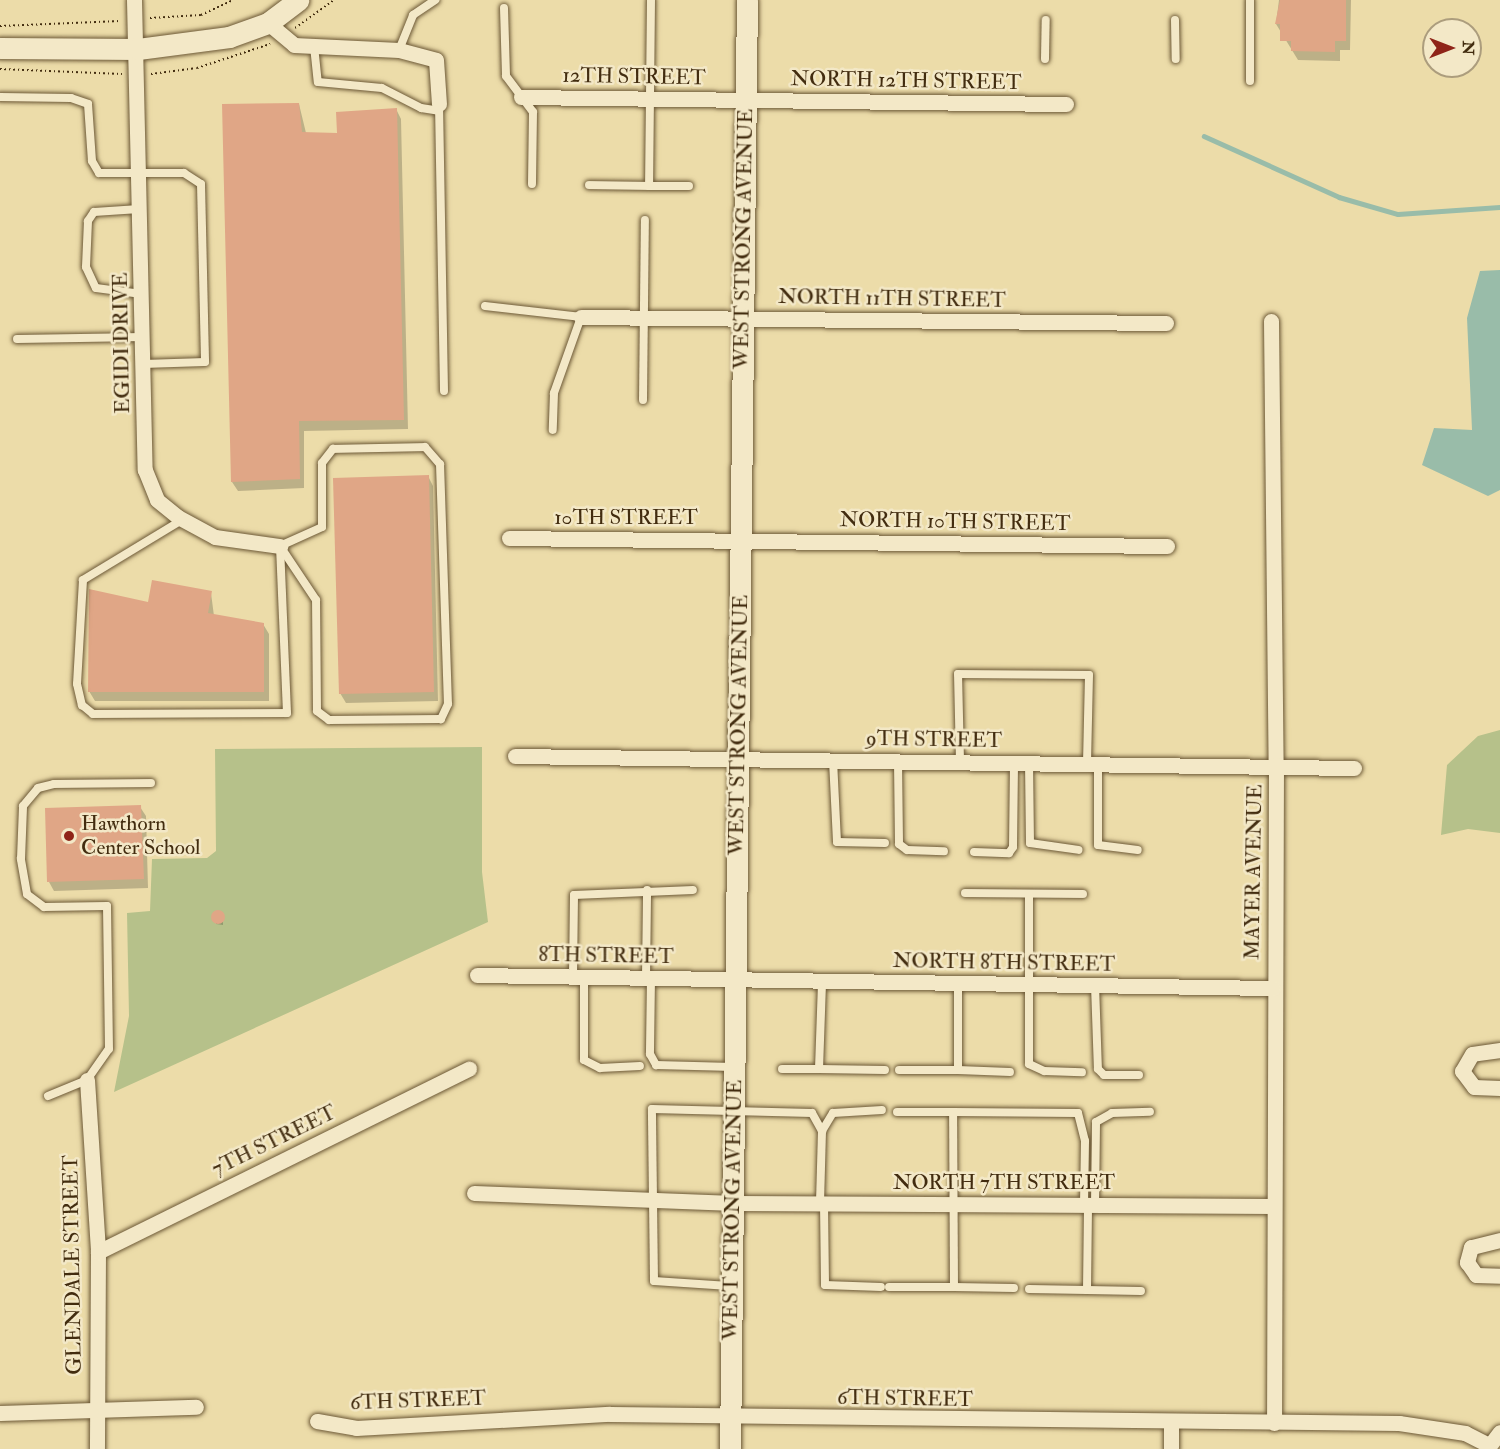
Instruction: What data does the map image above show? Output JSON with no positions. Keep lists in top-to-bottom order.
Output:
{
  "streets": {
    "street": [
      "12TH STREET",
      "NORTH 12TH STREET",
      "WEST STRONG AVENUE",
      "NORTH 11TH STREET",
      "EGIDI DRIVE",
      "10TH STREET",
      "NORTH 10TH STREET",
      "9TH STREET",
      "MAYER AVENUE",
      "8TH STREET",
      "NORTH 8TH STREET",
      "7TH STREET",
      "NORTH 7TH STREET",
      "GLENDALE STREET",
      "6TH STREET"
    ]
  },
  "crossings": [
    ["12TH STREET", "NORTH 12TH STREET"],
    ["12TH STREET", "WEST STRONG AVENUE"],
    ["NORTH 12TH STREET", "WEST STRONG AVENUE"],
    ["WEST STRONG AVENUE", "NORTH 11TH STREET"],
    ["WEST STRONG AVENUE", "10TH STREET"],
    ["WEST STRONG AVENUE", "NORTH 10TH STREET"],
    ["WEST STRONG AVENUE", "9TH STREET"],
    ["WEST STRONG AVENUE", "8TH STREET"],
    ["WEST STRONG AVENUE", "NORTH 8TH STREET"],
    ["WEST STRONG AVENUE", "NORTH 7TH STREET"],
    ["WEST STRONG AVENUE", "6TH STREET"],
    ["10TH STREET", "NORTH 10TH STREET"],
    ["9TH STREET", "MAYER AVENUE"],
    ["MAYER AVENUE", "NORTH 8TH STREET"],
    ["MAYER AVENUE", "NORTH 7TH STREET"],
    ["MAYER AVENUE", "6TH STREET"],
    ["8TH STREET", "NORTH 8TH STREET"],
    ["7TH STREET", "GLENDALE STREET"]
  ],
  "places": ["Hawthorn Center School"],
  "north": "right"
}
